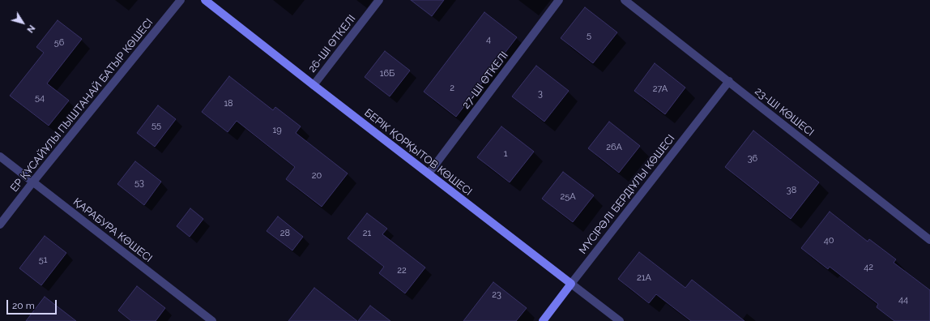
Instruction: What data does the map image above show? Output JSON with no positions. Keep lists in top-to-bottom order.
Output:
{
  "streets": {
    "street": [
      "26-ШІ ӨТКЕЛІ",
      "27-ШІ ӨТКЕЛІ",
      "ЕР ҚҰСАЙҰЛЫ ПЫШТАНАЙ БАТЫР КӨШЕСІ",
      "23-ШI КӨШЕСI",
      "БЕРІК ҚОРҚЫТОВ КӨШЕСІ",
      "МҮСІРӘЛІ БЕРДІҰЛЫ КӨШЕСІ",
      "ҚАРАБУРА КӨШЕСІ"
    ]
  },
  "crossings": [
    ["26-ШІ ӨТКЕЛІ", "БЕРІК ҚОРҚЫТОВ КӨШЕСІ"],
    ["27-ШІ ӨТКЕЛІ", "БЕРІК ҚОРҚЫТОВ КӨШЕСІ"],
    ["ЕР ҚҰСАЙҰЛЫ ПЫШТАНАЙ БАТЫР КӨШЕСІ", "ҚАРАБУРА КӨШЕСІ"],
    ["23-ШI КӨШЕСI", "МҮСІРӘЛІ БЕРДІҰЛЫ КӨШЕСІ"],
    ["БЕРІК ҚОРҚЫТОВ КӨШЕСІ", "МҮСІРӘЛІ БЕРДІҰЛЫ КӨШЕСІ"]
  ],
  "house_numbers": [
    "5",
    "4",
    "56",
    "16Б",
    "2",
    "27А",
    "3",
    "54",
    "18",
    "55",
    "19",
    "26А",
    "1",
    "36",
    "20",
    "53",
    "38",
    "25А",
    "28",
    "21",
    "40",
    "51",
    "42",
    "22",
    "21А",
    "23",
    "44"
  ],
  "scale_bar": "20 m",
  "north": "bottom right"
}
